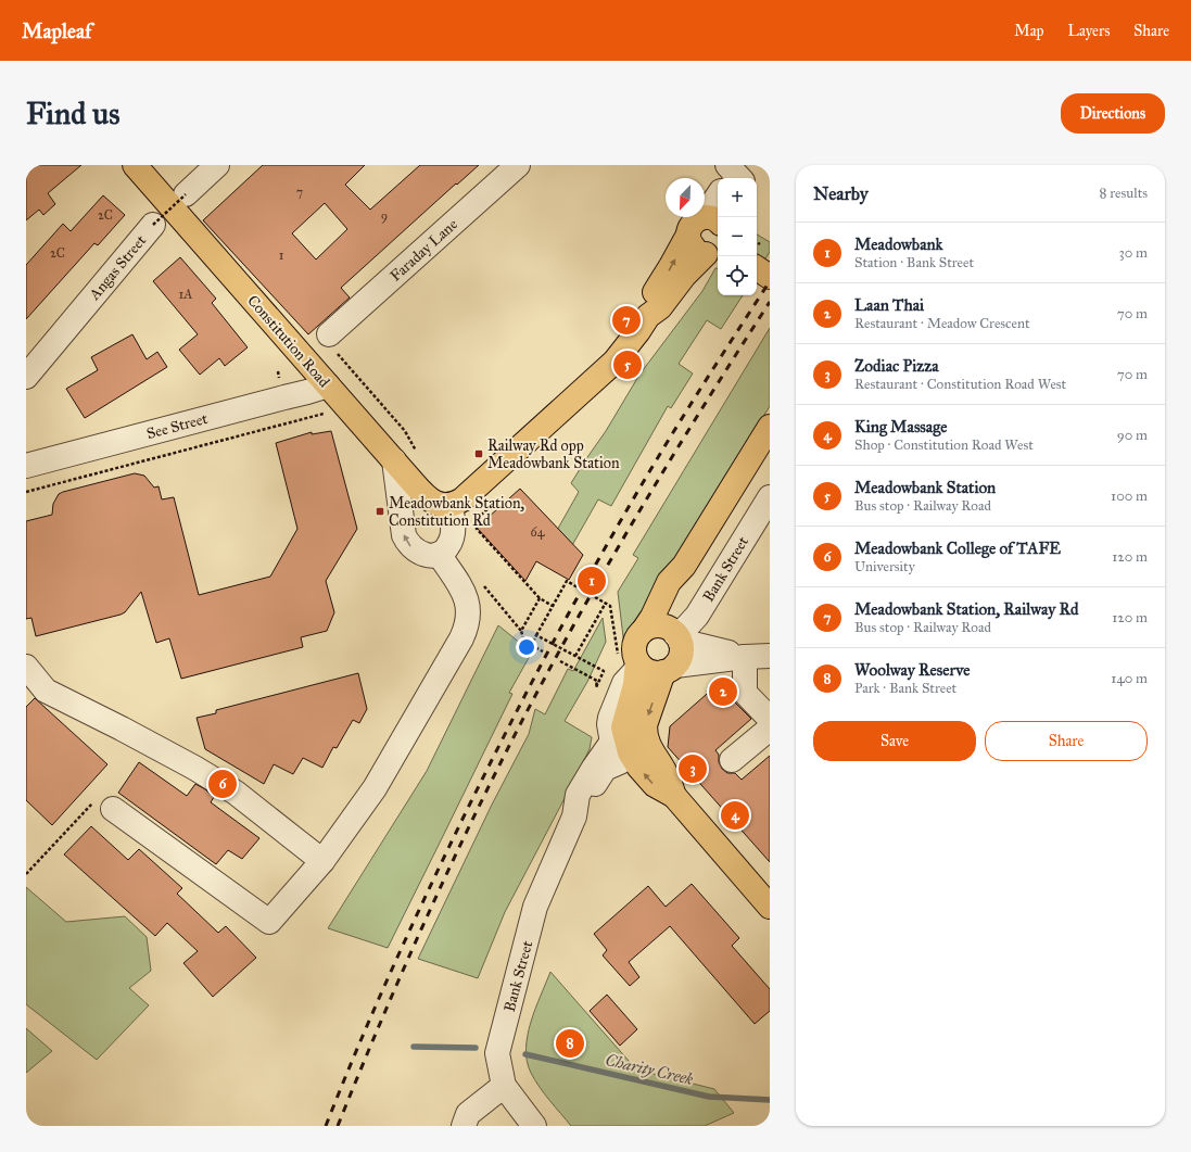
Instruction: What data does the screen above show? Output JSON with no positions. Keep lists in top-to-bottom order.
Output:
{
  "streets": {
    "main road": ["Constitution Road"],
    "street": [
      "Faraday Lane",
      "Angas Street",
      "See Street",
      "Bank Street"
    ]
  },
  "crossings": [
    ["Constitution Road", "See Street"]
  ],
  "water": ["Charity Creek"],
  "places": {
    "transit": ["Railway Rd opp Meadowbank Station", "Meadowbank Station, Constitution Rd"]
  },
  "house_numbers": [
    "7",
    "2C",
    "9",
    "2C",
    "1",
    "1A",
    "64"
  ],
  "north": "bottom left",
  "page": {
    "header": "Mapleaf",
    "nav": ["Map", "Layers", "Share"],
    "buttons": [
      "Directions",
      ["Save", "Share"]
    ],
    "title": "Find us",
    "heading": ["Nearby", "8 results"],
    "map_buttons": ["+", "−"],
    "list": [
      {
        "mark": "1",
        "name": "Meadowbank",
        "note": "Station · Bank Street",
        "value": "30 m"
      },
      {
        "mark": "2",
        "name": "Laan Thai",
        "note": "Restaurant · Meadow Crescent",
        "value": "70 m"
      },
      {
        "mark": "3",
        "name": "Zodiac Pizza",
        "note": "Restaurant · Constitution Road West",
        "value": "70 m"
      },
      {
        "mark": "4",
        "name": "King Massage",
        "note": "Shop · Constitution Road West",
        "value": "90 m"
      },
      {
        "mark": "5",
        "name": "Meadowbank Station",
        "note": "Bus stop · Railway Road",
        "value": "100 m"
      },
      {
        "mark": "6",
        "name": "Meadowbank College of TAFE",
        "note": "University",
        "value": "120 m"
      },
      {
        "mark": "7",
        "name": "Meadowbank Station, Railway Rd",
        "note": "Bus stop · Railway Road",
        "value": "120 m"
      },
      {
        "mark": "8",
        "name": "Woolway Reserve",
        "note": "Park · Bank Street",
        "value": "140 m"
      }
    ],
    "pins": [
      "7",
      "5",
      "1",
      "2",
      "3",
      "6",
      "4",
      "8"
    ]
  }
}
